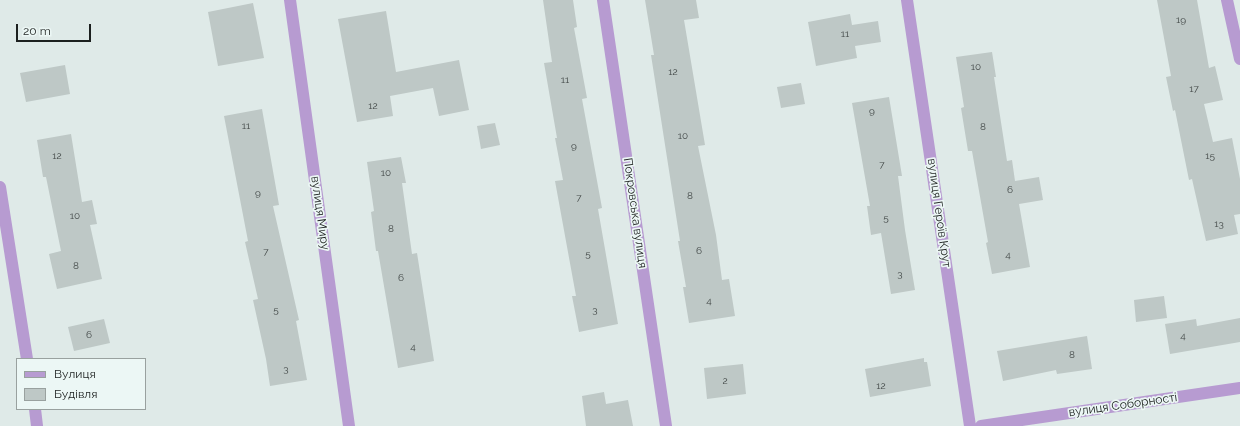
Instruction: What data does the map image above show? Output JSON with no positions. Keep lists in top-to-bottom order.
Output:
{
  "streets": {
    "street": [
      "вулиця Миру",
      "Покровська вулиця",
      "вулиця Героїв Крут",
      "вулиця Соборності"
    ]
  },
  "house_numbers": [
    "19",
    "11",
    "10",
    "12",
    "11",
    "17",
    "12",
    "9",
    "11",
    "8",
    "10",
    "9",
    "12",
    "15",
    "7",
    "10",
    "6",
    "9",
    "8",
    "7",
    "10",
    "5",
    "13",
    "8",
    "6",
    "7",
    "5",
    "4",
    "8",
    "3",
    "6",
    "4",
    "5",
    "3",
    "6",
    "4",
    "4",
    "8",
    "3",
    "2",
    "12"
  ],
  "legend": ["Вулиця", "Будівля"],
  "scale_bar": "20 m"
}
